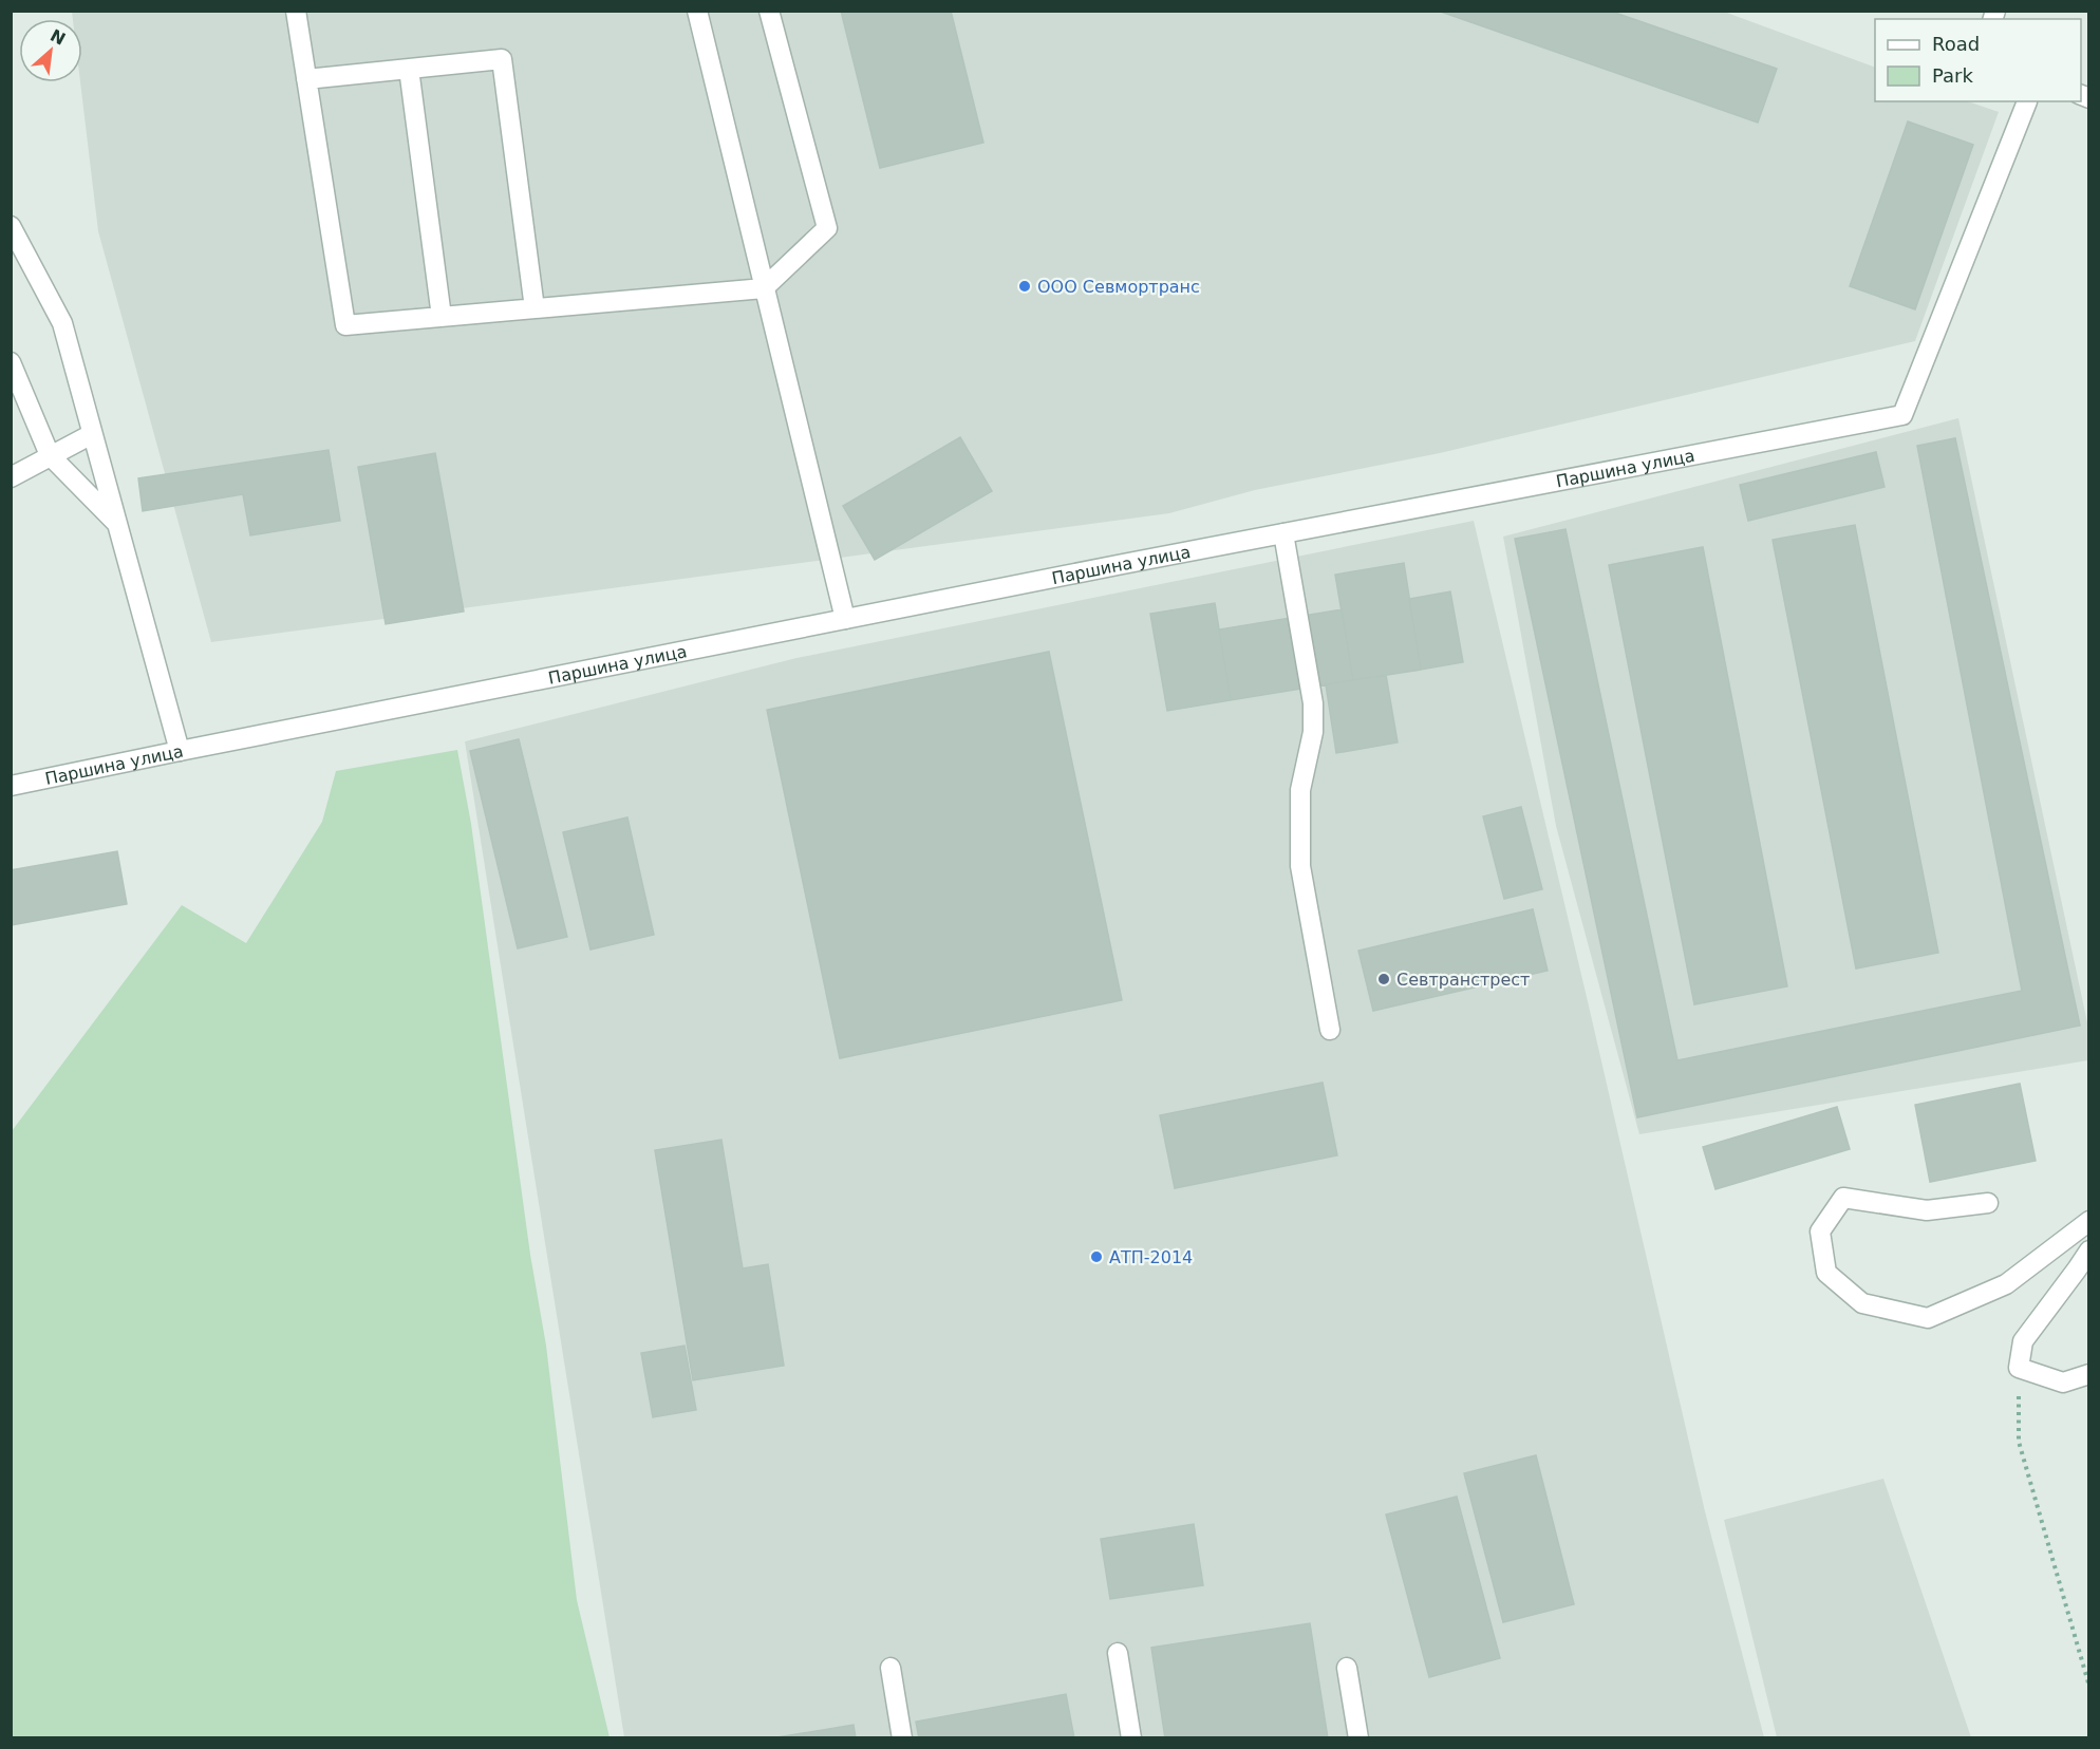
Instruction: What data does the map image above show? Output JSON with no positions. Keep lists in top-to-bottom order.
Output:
{
  "streets": {
    "street": ["Паршина улица"]
  },
  "places": ["ООО Севмортранс", "Севтранстрест", "АТП-2014"],
  "legend": ["Road", "Park"],
  "north": "top right"
}
